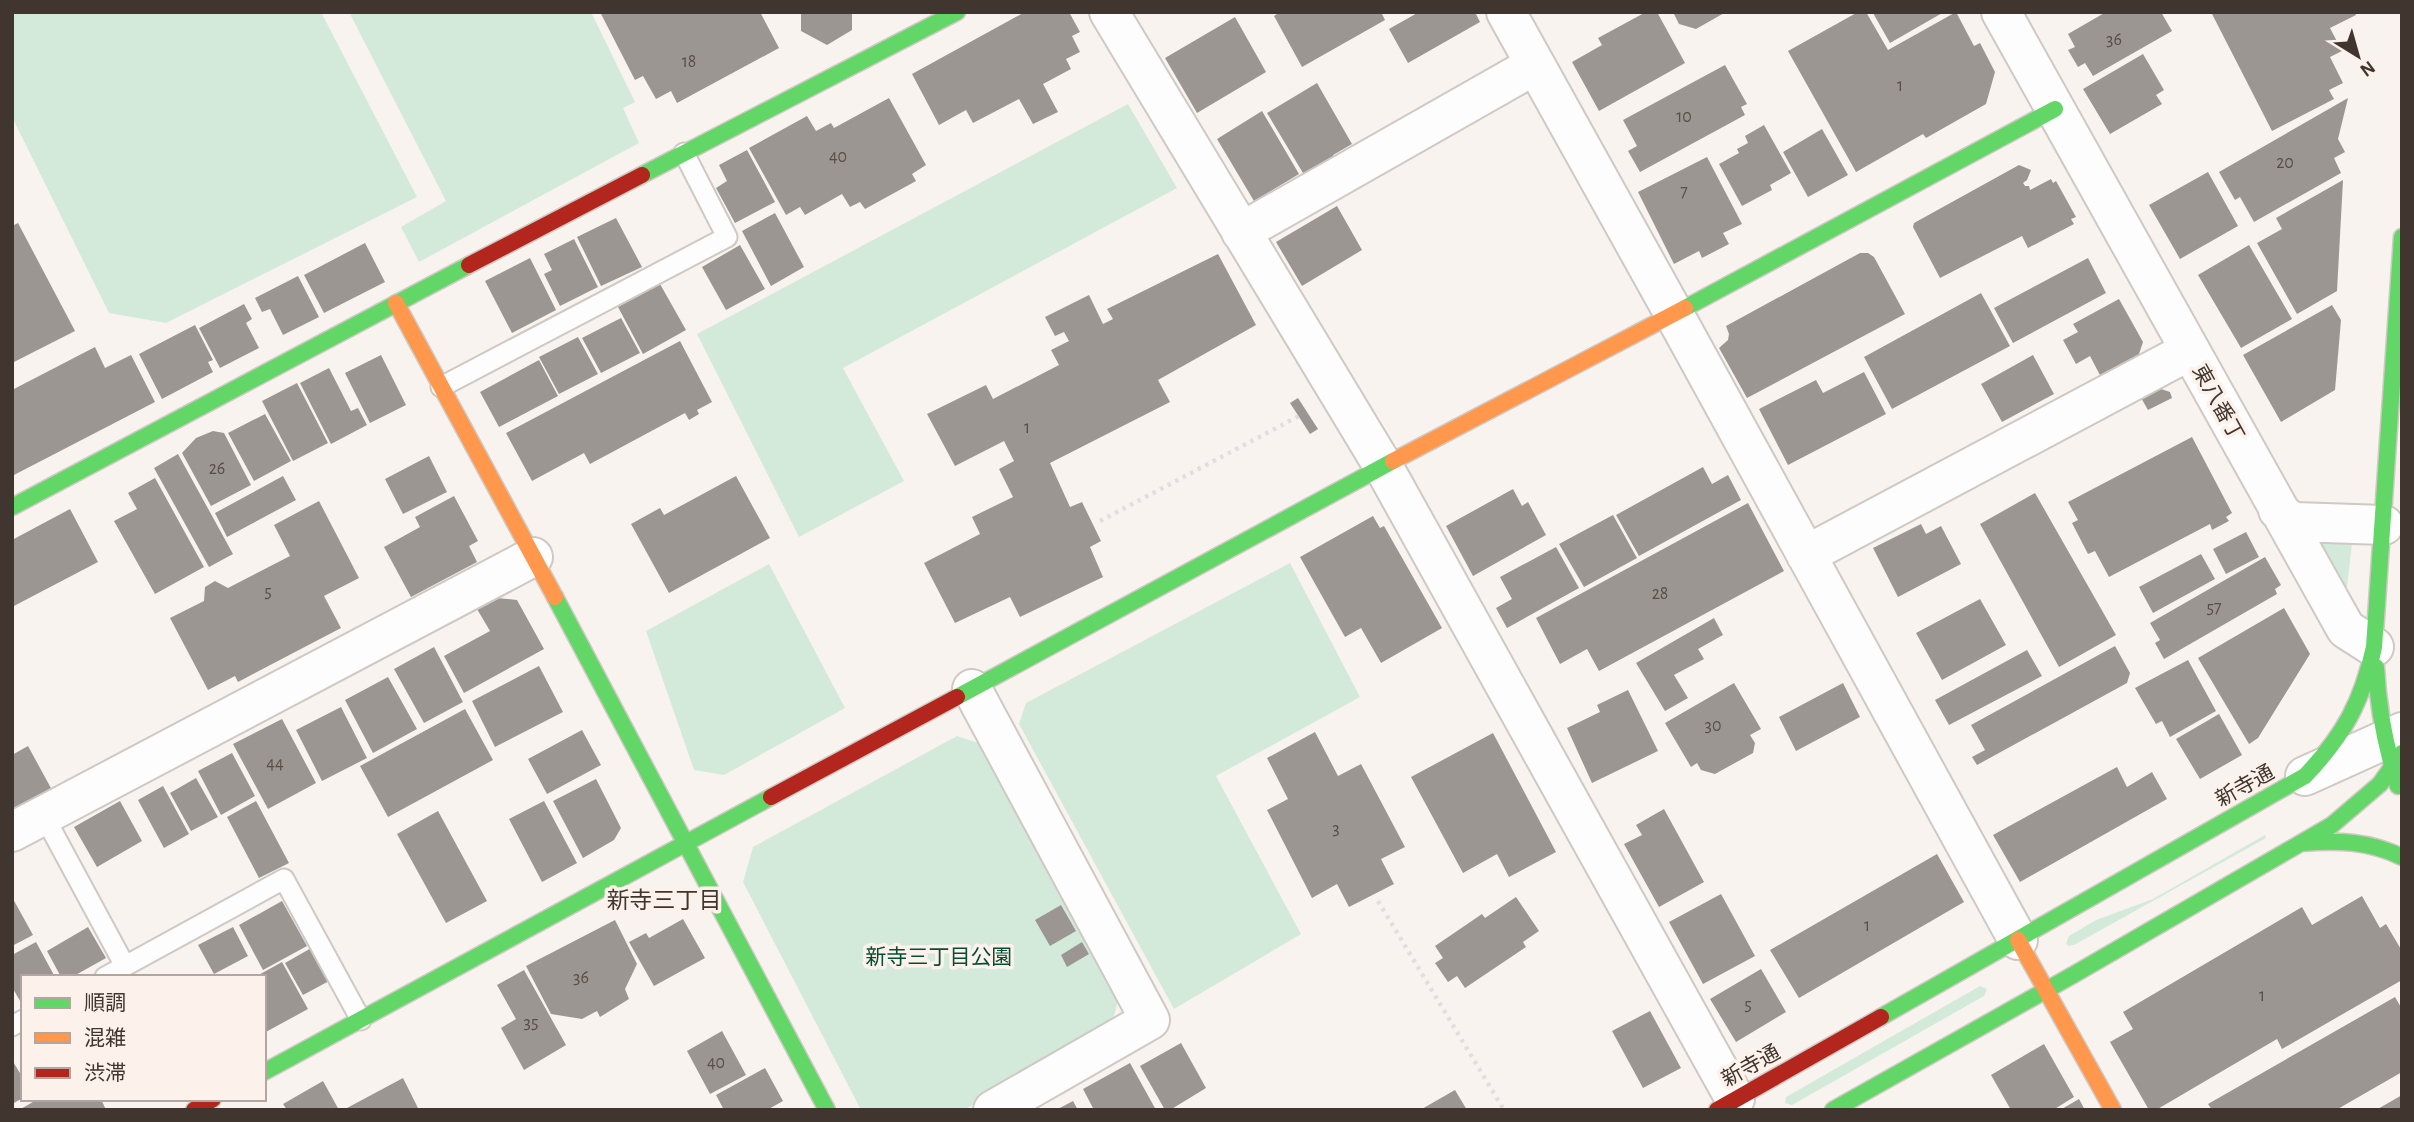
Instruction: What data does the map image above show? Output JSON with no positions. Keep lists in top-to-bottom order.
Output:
{
  "streets": {
    "street": ["東八番丁", "新寺通"]
  },
  "crossings": [
    ["東八番丁", "新寺通"]
  ],
  "districts": ["新寺三丁目"],
  "parks": ["新寺三丁目公園"],
  "house_numbers": [
    "36",
    "18",
    "1",
    "10",
    "40",
    "20",
    "7",
    "1",
    "26",
    "5",
    "28",
    "57",
    "30",
    "44",
    "3",
    "1",
    "36",
    "1",
    "5",
    "35",
    "40"
  ],
  "legend": ["順調", "混雑", "渋滞"],
  "north": "bottom right"
}
